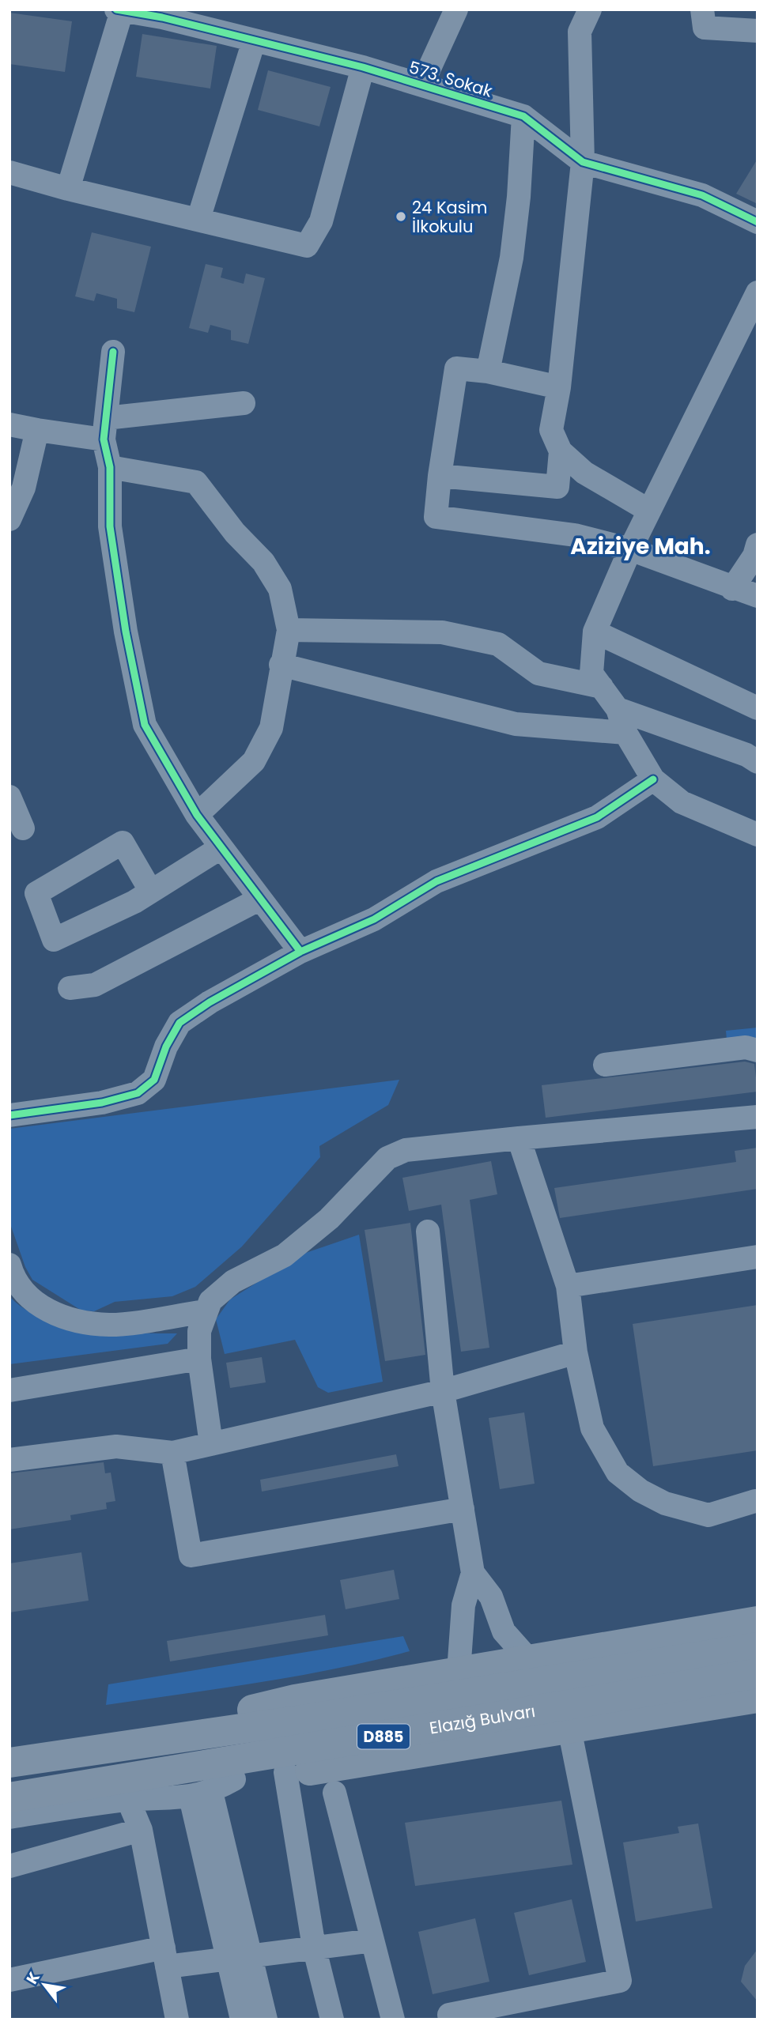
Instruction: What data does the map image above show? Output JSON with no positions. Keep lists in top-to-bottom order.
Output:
{
  "streets": {
    "highway": ["Elazığ Bulvarı", "D885"],
    "street": ["573. Sokak"]
  },
  "districts": ["Aziziye Mah."],
  "places": ["24 Kasim İlkokulu"],
  "north": "top left"
}
